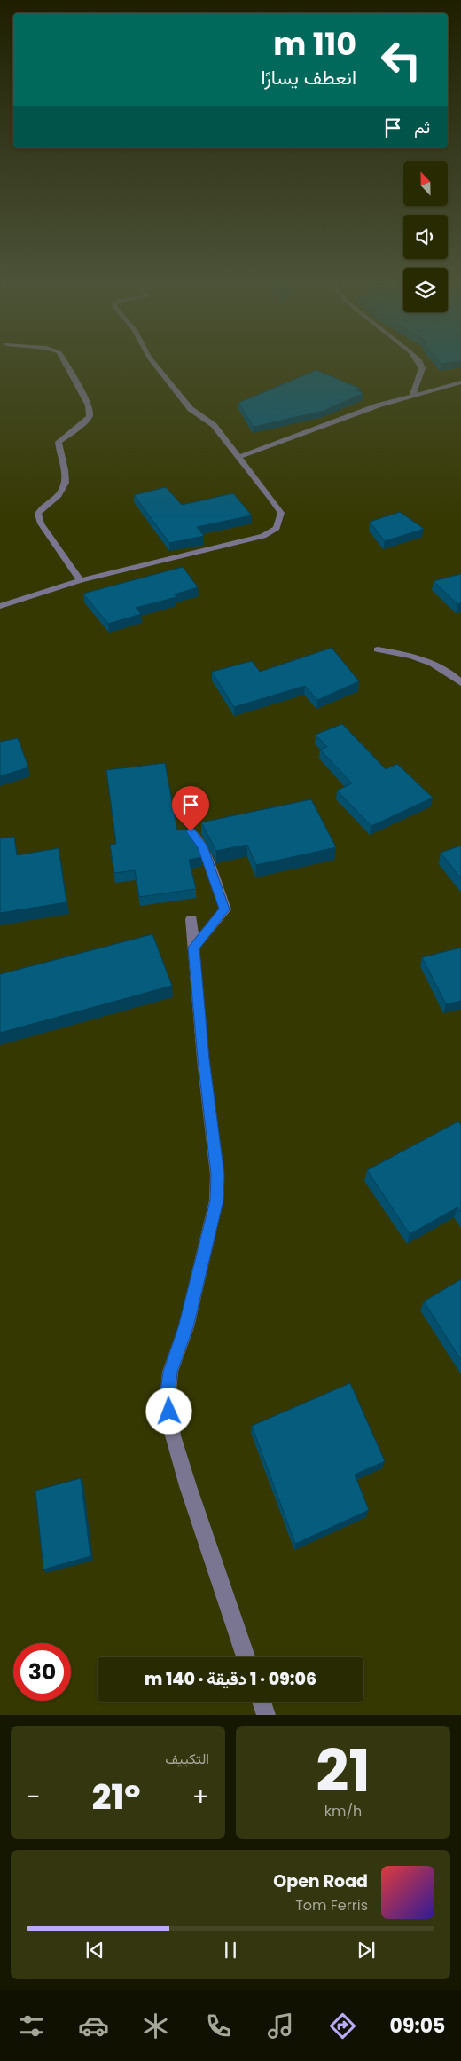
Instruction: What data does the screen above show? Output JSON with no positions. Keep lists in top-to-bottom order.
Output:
{
  "north": "top",
  "page": {
    "turn": ["110 m", "انعطف يسارًا"],
    "then": "ثم",
    "limit": "30",
    "trip": "09:06 · 1 دقيقة · 140 m",
    "tile": [
      ["21", "km/h"],
      "التكييف"
    ],
    "heat": ["−", "21°", "+"],
    "song": ["Open Road", "Tom Ferris"],
    "tabs": "09:05"
  }
}
